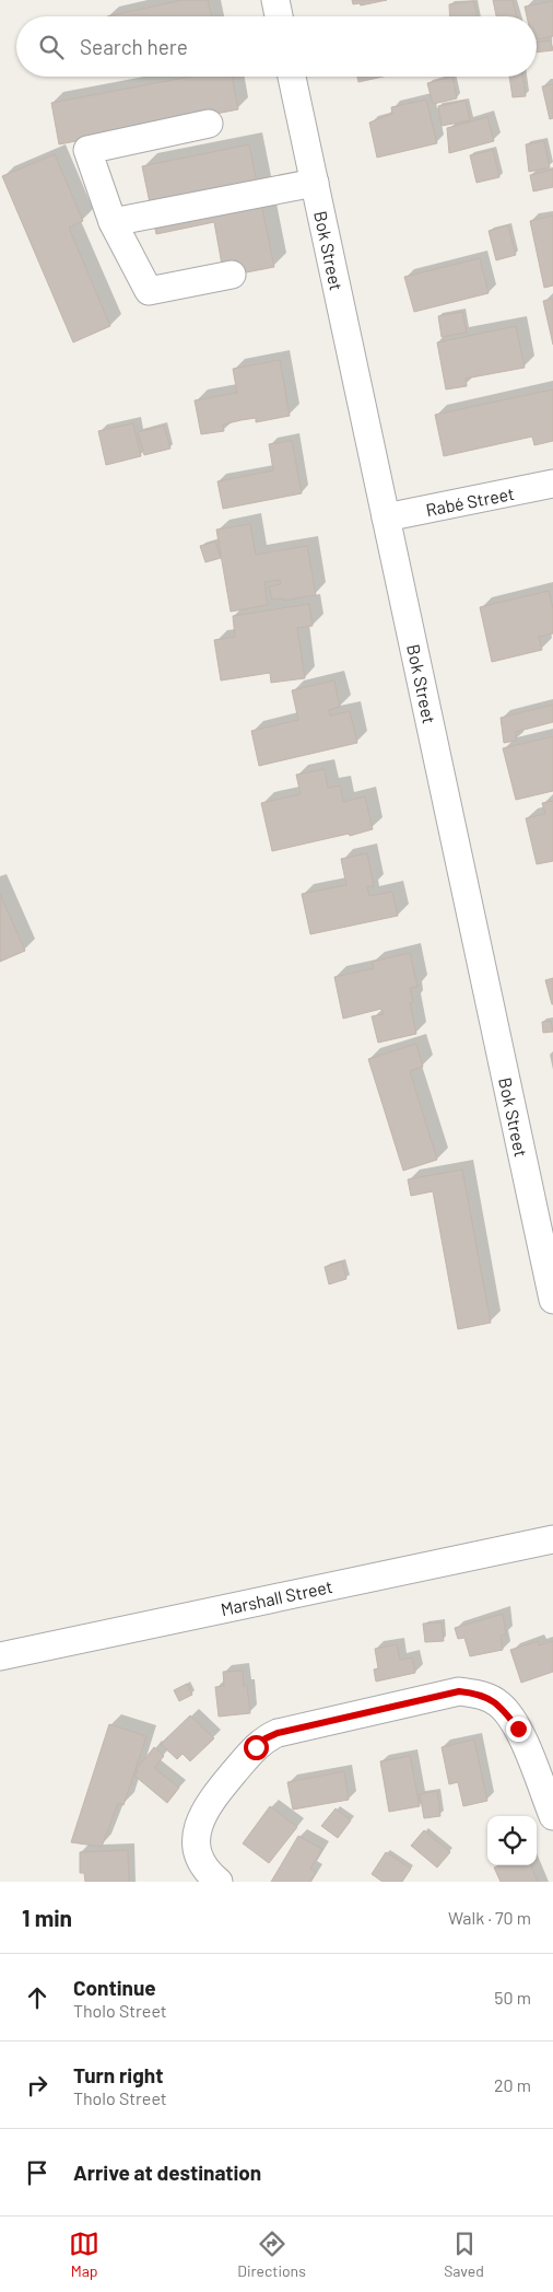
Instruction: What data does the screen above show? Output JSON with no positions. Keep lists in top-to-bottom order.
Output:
{
  "streets": {
    "street": ["Bok Street", "Rabé Street", "Marshall Street"]
  },
  "crossings": [
    ["Bok Street", "Rabé Street"]
  ],
  "page": {
    "search": "Search here",
    "heading": ["1 min", "Walk · 70 m"],
    "list": [
      ["Continue", "Tholo Street", "50 m"],
      ["Turn right", "Tholo Street", "20 m"],
      "Arrive at destination"
    ],
    "nav": ["Map", "Directions", "Saved"]
  }
}
